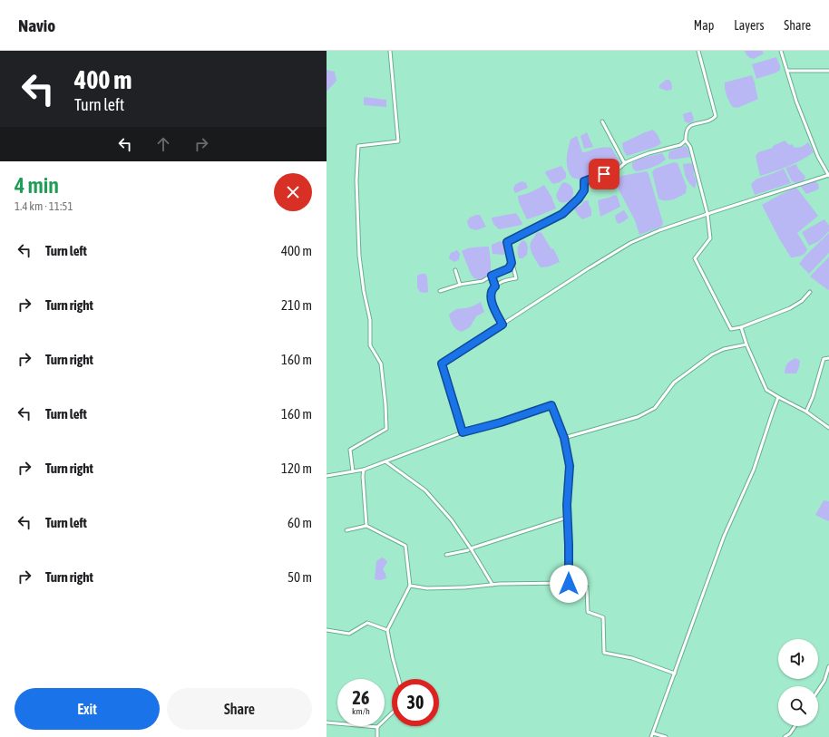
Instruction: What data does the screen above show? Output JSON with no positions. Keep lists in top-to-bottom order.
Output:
{
  "page": {
    "header": "Navio",
    "nav": ["Map", "Layers", "Share"],
    "turn": ["400 m", "Turn left"],
    "heading": ["4 min", "1.4 km · 11:51"],
    "list": [
      {
        "name": "Turn left",
        "value": "400 m"
      },
      {
        "name": "Turn right",
        "value": "210 m"
      },
      {
        "name": "Turn right",
        "value": "160 m"
      },
      {
        "name": "Turn left",
        "value": "160 m"
      },
      {
        "name": "Turn right",
        "value": "120 m"
      },
      {
        "name": "Turn left",
        "value": "60 m"
      },
      {
        "name": "Turn right",
        "value": "50 m"
      }
    ],
    "speed": "26 km/h",
    "limit": "30",
    "buttons": ["Exit", "Share"]
  }
}
